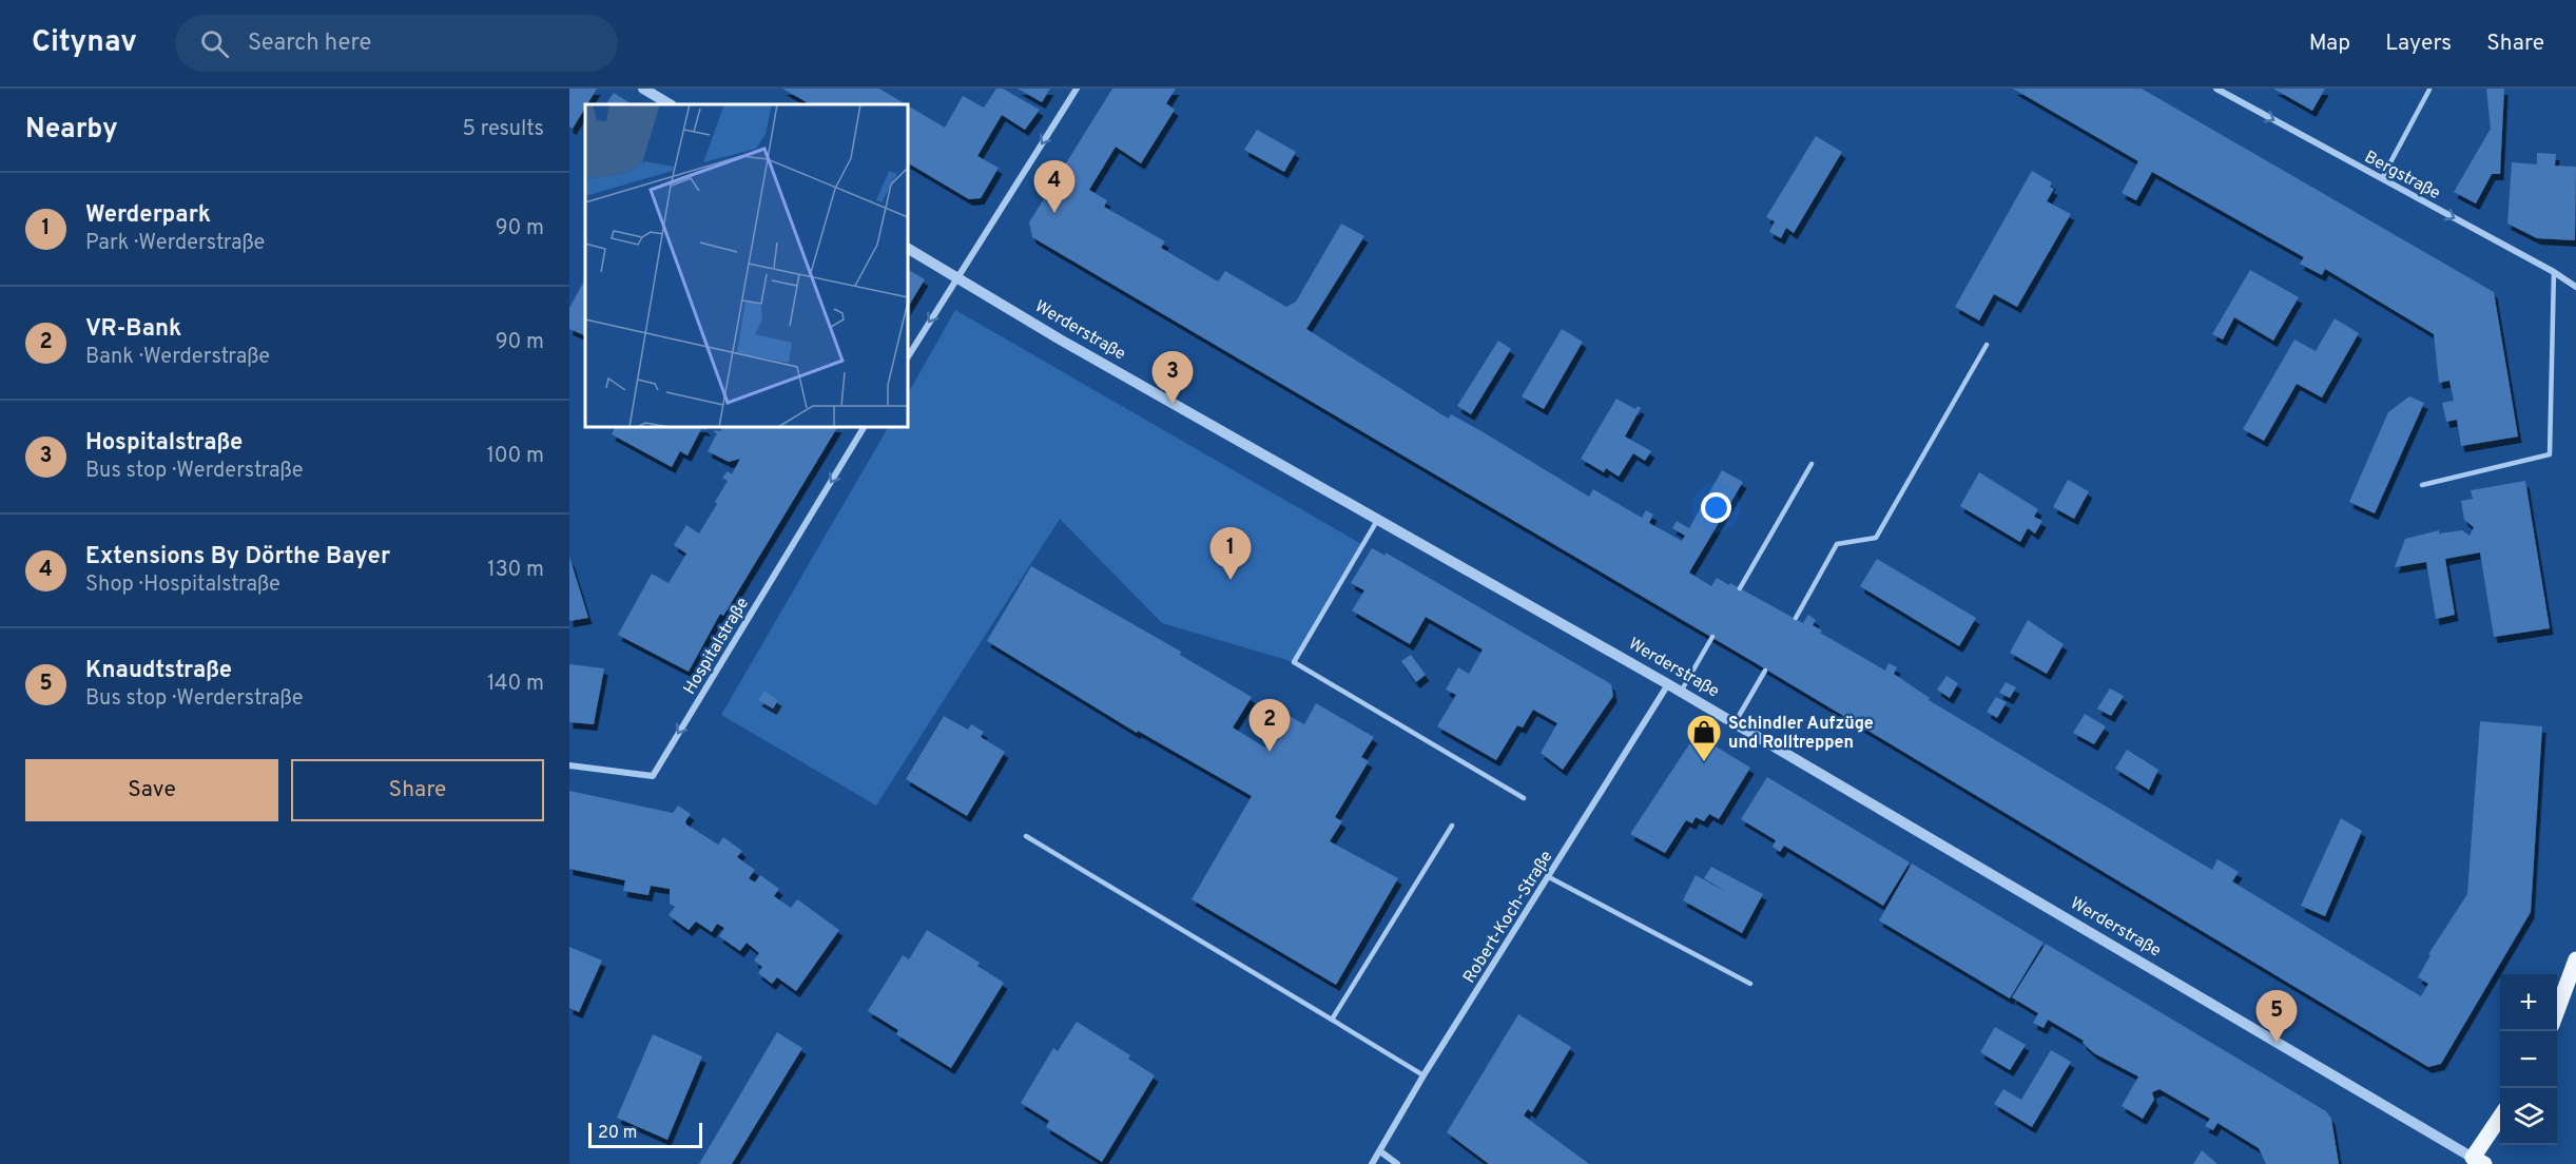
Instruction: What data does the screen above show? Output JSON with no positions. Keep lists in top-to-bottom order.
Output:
{
  "streets": {
    "street": [
      "Bergstraße",
      "Werderstraße",
      "Hospitalstraße",
      "Robert-Koch-Straße"
    ]
  },
  "crossings": [
    ["Werderstraße", "Robert-Koch-Straße"]
  ],
  "one_way": ["Bergstraße", "Hospitalstraße"],
  "places": {
    "shop": ["Schindler Aufzüge und Rolltreppen"]
  },
  "scale_bar": "20 m",
  "page": {
    "header": "Citynav",
    "search": "Search here",
    "nav": ["Map", "Layers", "Share"],
    "heading": ["Nearby", "5 results"],
    "pins": [
      "4",
      "3",
      "1",
      "2",
      "5"
    ],
    "list": [
      {
        "mark": "1",
        "name": "Werderpark",
        "note": "Park · Werderstraße",
        "value": "90 m"
      },
      {
        "mark": "2",
        "name": "VR-Bank",
        "note": "Bank · Werderstraße",
        "value": "90 m"
      },
      {
        "mark": "3",
        "name": "Hospitalstraße",
        "note": "Bus stop · Werderstraße",
        "value": "100 m"
      },
      {
        "mark": "4",
        "name": "Extensions By Dörthe Bayer",
        "note": "Shop · Hospitalstraße",
        "value": "130 m"
      },
      {
        "mark": "5",
        "name": "Knaudtstraße",
        "note": "Bus stop · Werderstraße",
        "value": "140 m"
      }
    ],
    "buttons": ["Save", "Share"],
    "map_buttons": ["+", "−"],
    "scale": "20 m"
  }
}
